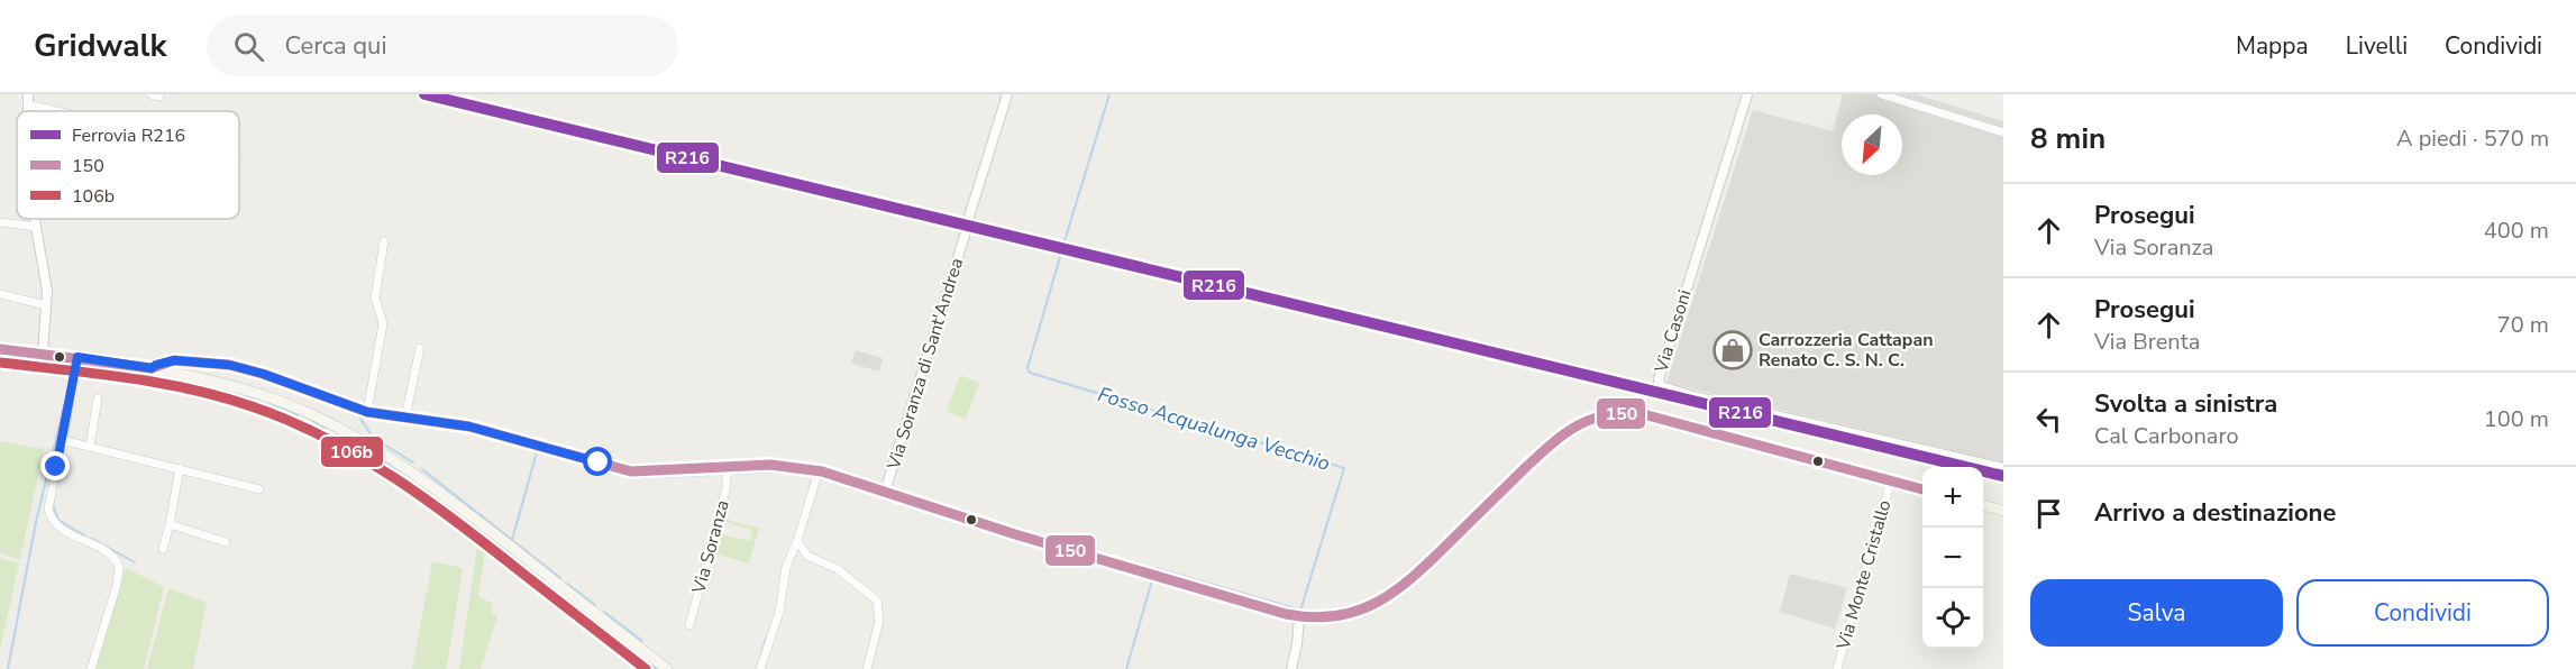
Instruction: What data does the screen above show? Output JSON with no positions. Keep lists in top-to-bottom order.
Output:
{
  "streets": {
    "street": [
      "Via Casoni",
      "Via Soranza di Sant'Andrea",
      "Via Soranza",
      "Via Monte Cristallo"
    ]
  },
  "water": ["Fosso Acqualunga Vecchio"],
  "places": {
    "shop": ["Carrozzeria Cattapan Renato C. S. N. C."]
  },
  "lines": ["rail line R216", "transit line 150", "transit line 106b"],
  "legend": ["Ferrovia R216", "150", "106b"],
  "north": "bottom left",
  "page": {
    "header": "Gridwalk",
    "search": "Cerca qui",
    "nav": ["Mappa", "Livelli", "Condividi"],
    "heading": ["8 min", "A piedi · 570 m"],
    "list": [
      ["Prosegui", "Via Soranza", "400 m"],
      ["Prosegui", "Via Brenta", "70 m"],
      ["Svolta a sinistra", "Cal Carbonaro", "100 m"],
      "Arrivo a destinazione"
    ],
    "map_buttons": ["+", "−"],
    "buttons": ["Salva", "Condividi"]
  }
}
